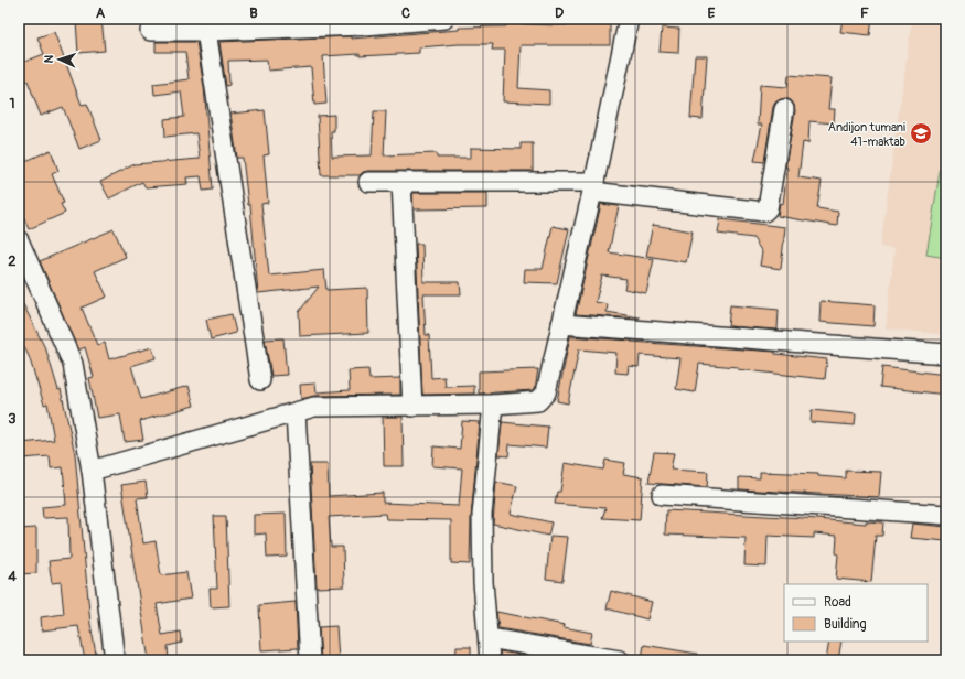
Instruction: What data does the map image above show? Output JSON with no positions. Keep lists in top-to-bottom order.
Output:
{
  "places": {
    "school or university": ["Andijon tumani 41-maktab"]
  },
  "legend": ["Road", "Building"],
  "north": "left",
  "grid": {
    "columns": [
      "A",
      "B",
      "C",
      "D",
      "E",
      "F"
    ],
    "rows": [
      "1",
      "2",
      "3",
      "4"
    ]
  }
}
